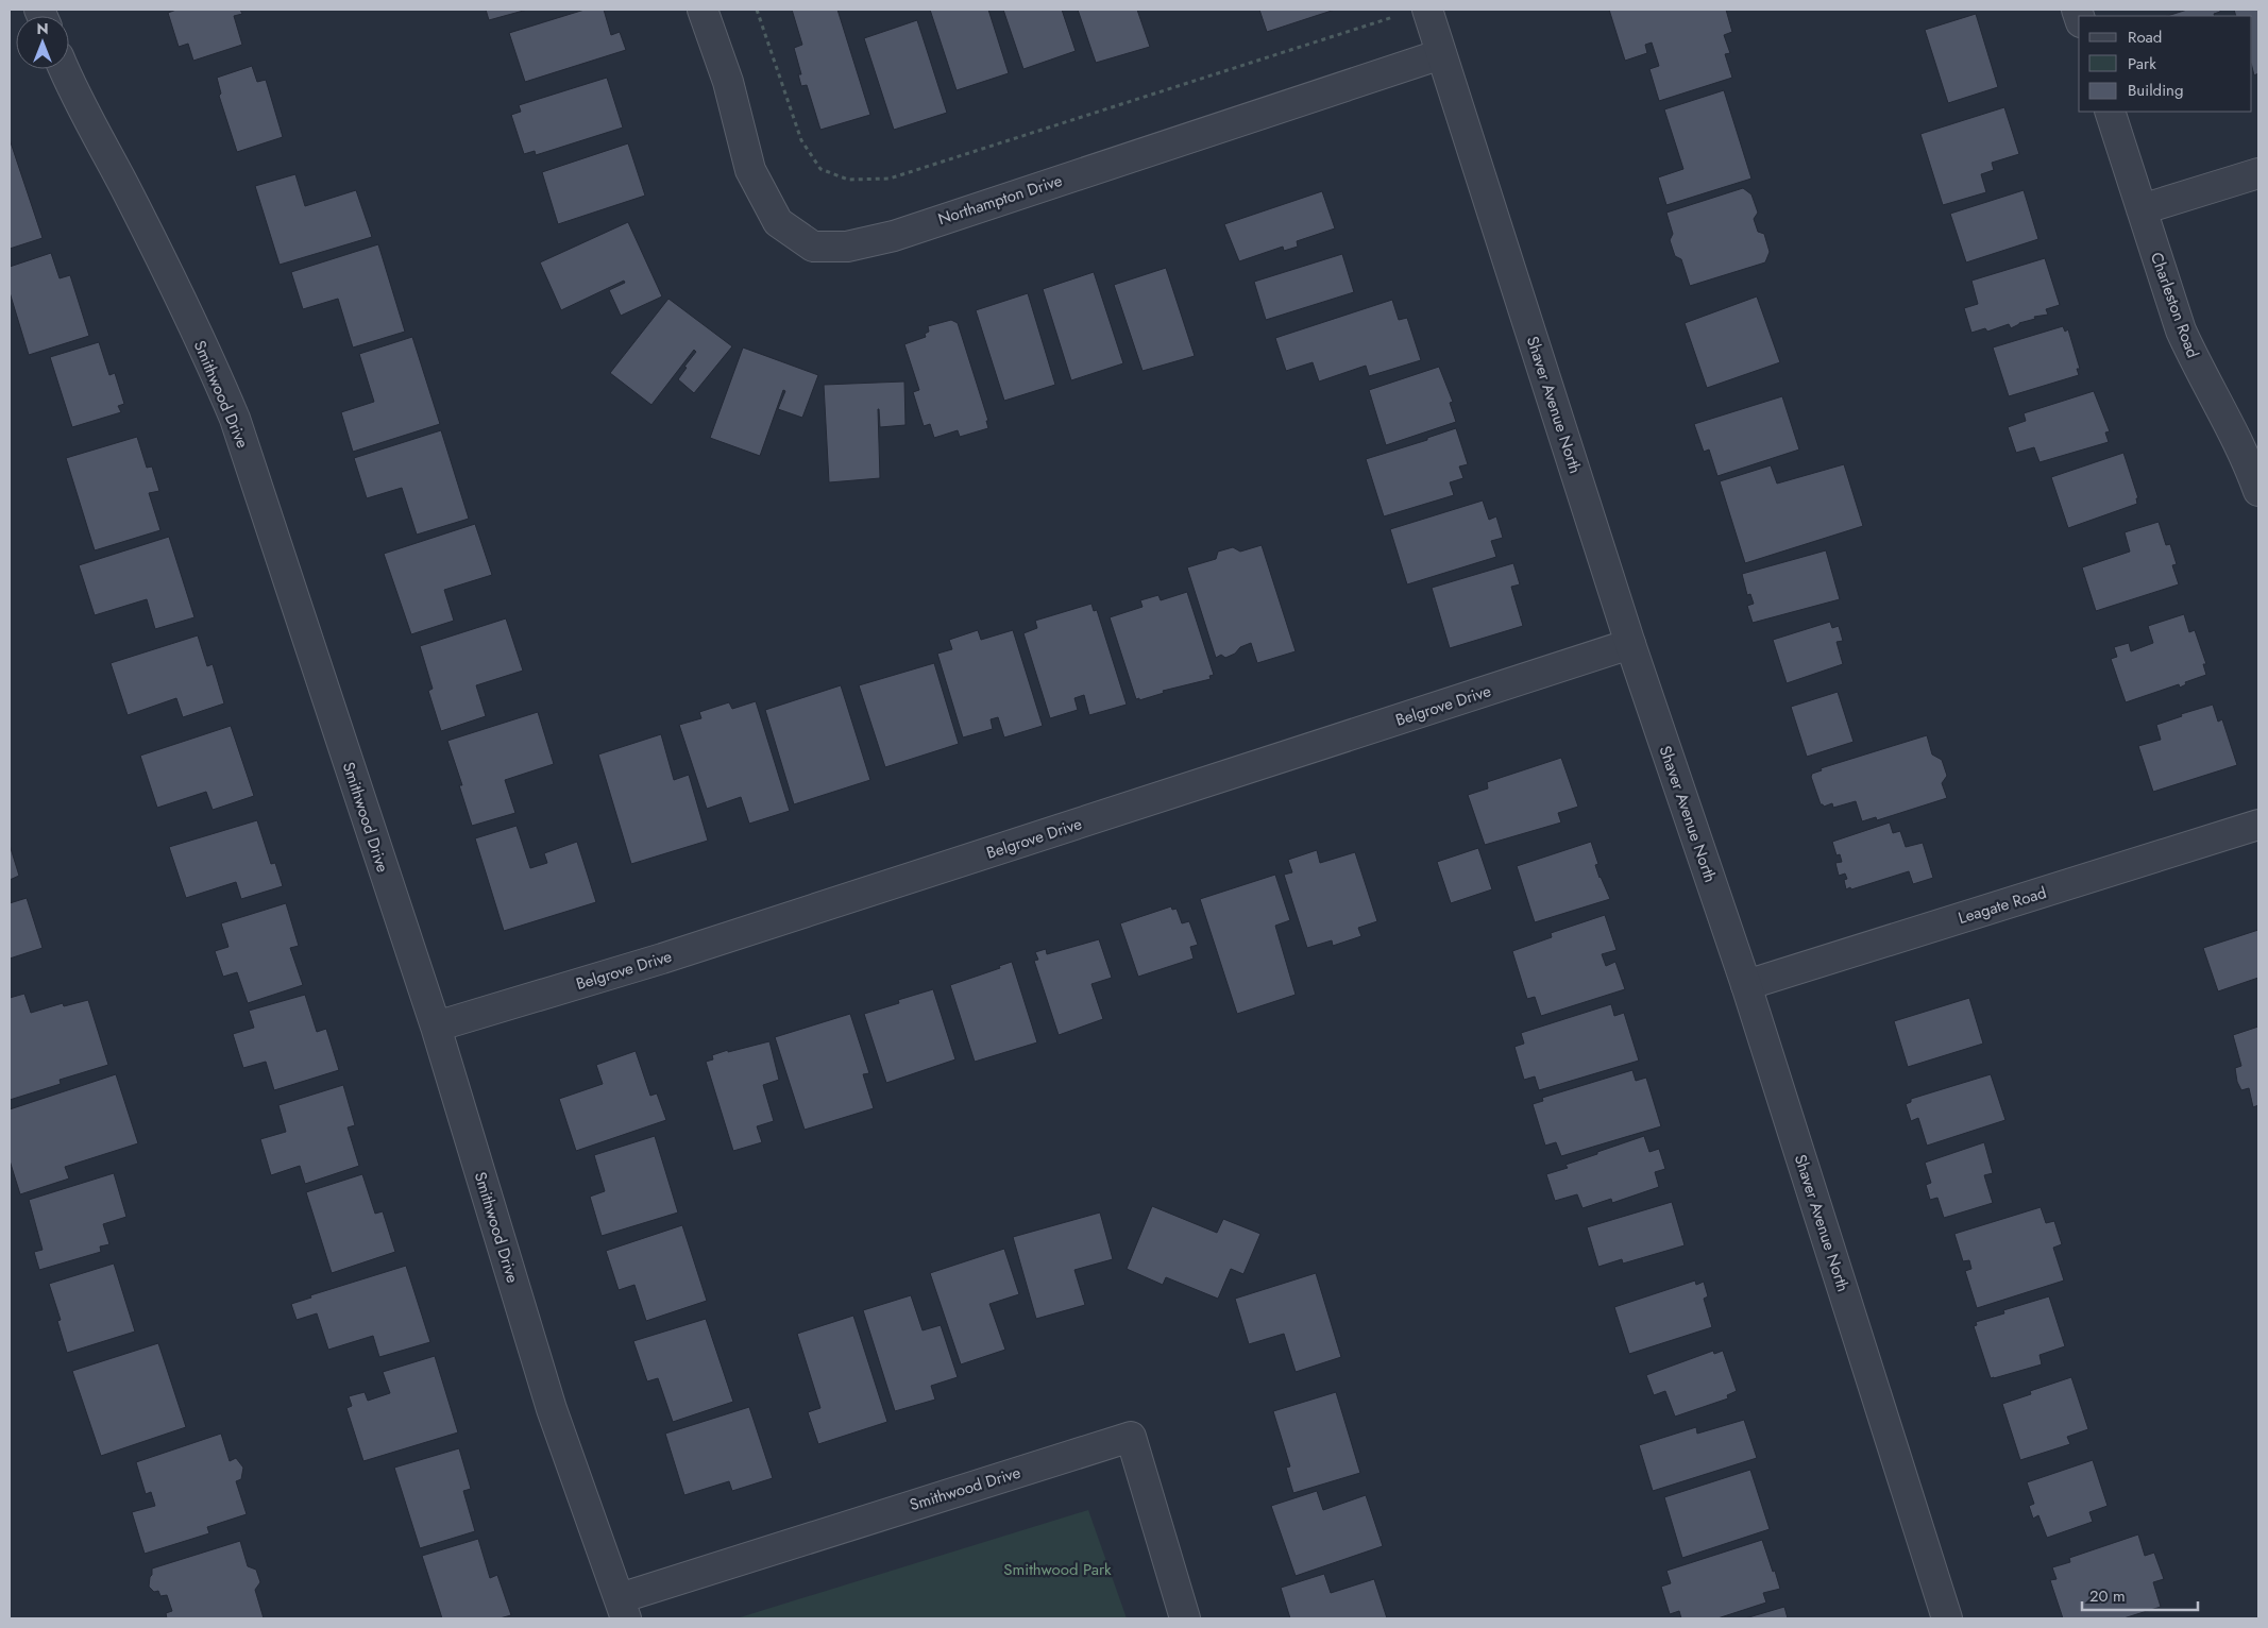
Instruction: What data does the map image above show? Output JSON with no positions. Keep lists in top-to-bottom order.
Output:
{
  "streets": {
    "street": [
      "Northampton Drive",
      "Charleston Road",
      "Smithwood Drive",
      "Shaver Avenue North",
      "Belgrove Drive",
      "Leagate Road"
    ]
  },
  "crossings": [
    ["Northampton Drive", "Shaver Avenue North"],
    ["Smithwood Drive", "Belgrove Drive"],
    ["Shaver Avenue North", "Belgrove Drive"],
    ["Shaver Avenue North", "Leagate Road"]
  ],
  "parks": ["Smithwood Park"],
  "legend": ["Road", "Park", "Building"],
  "scale_bar": "20 m",
  "north": "top"
}
